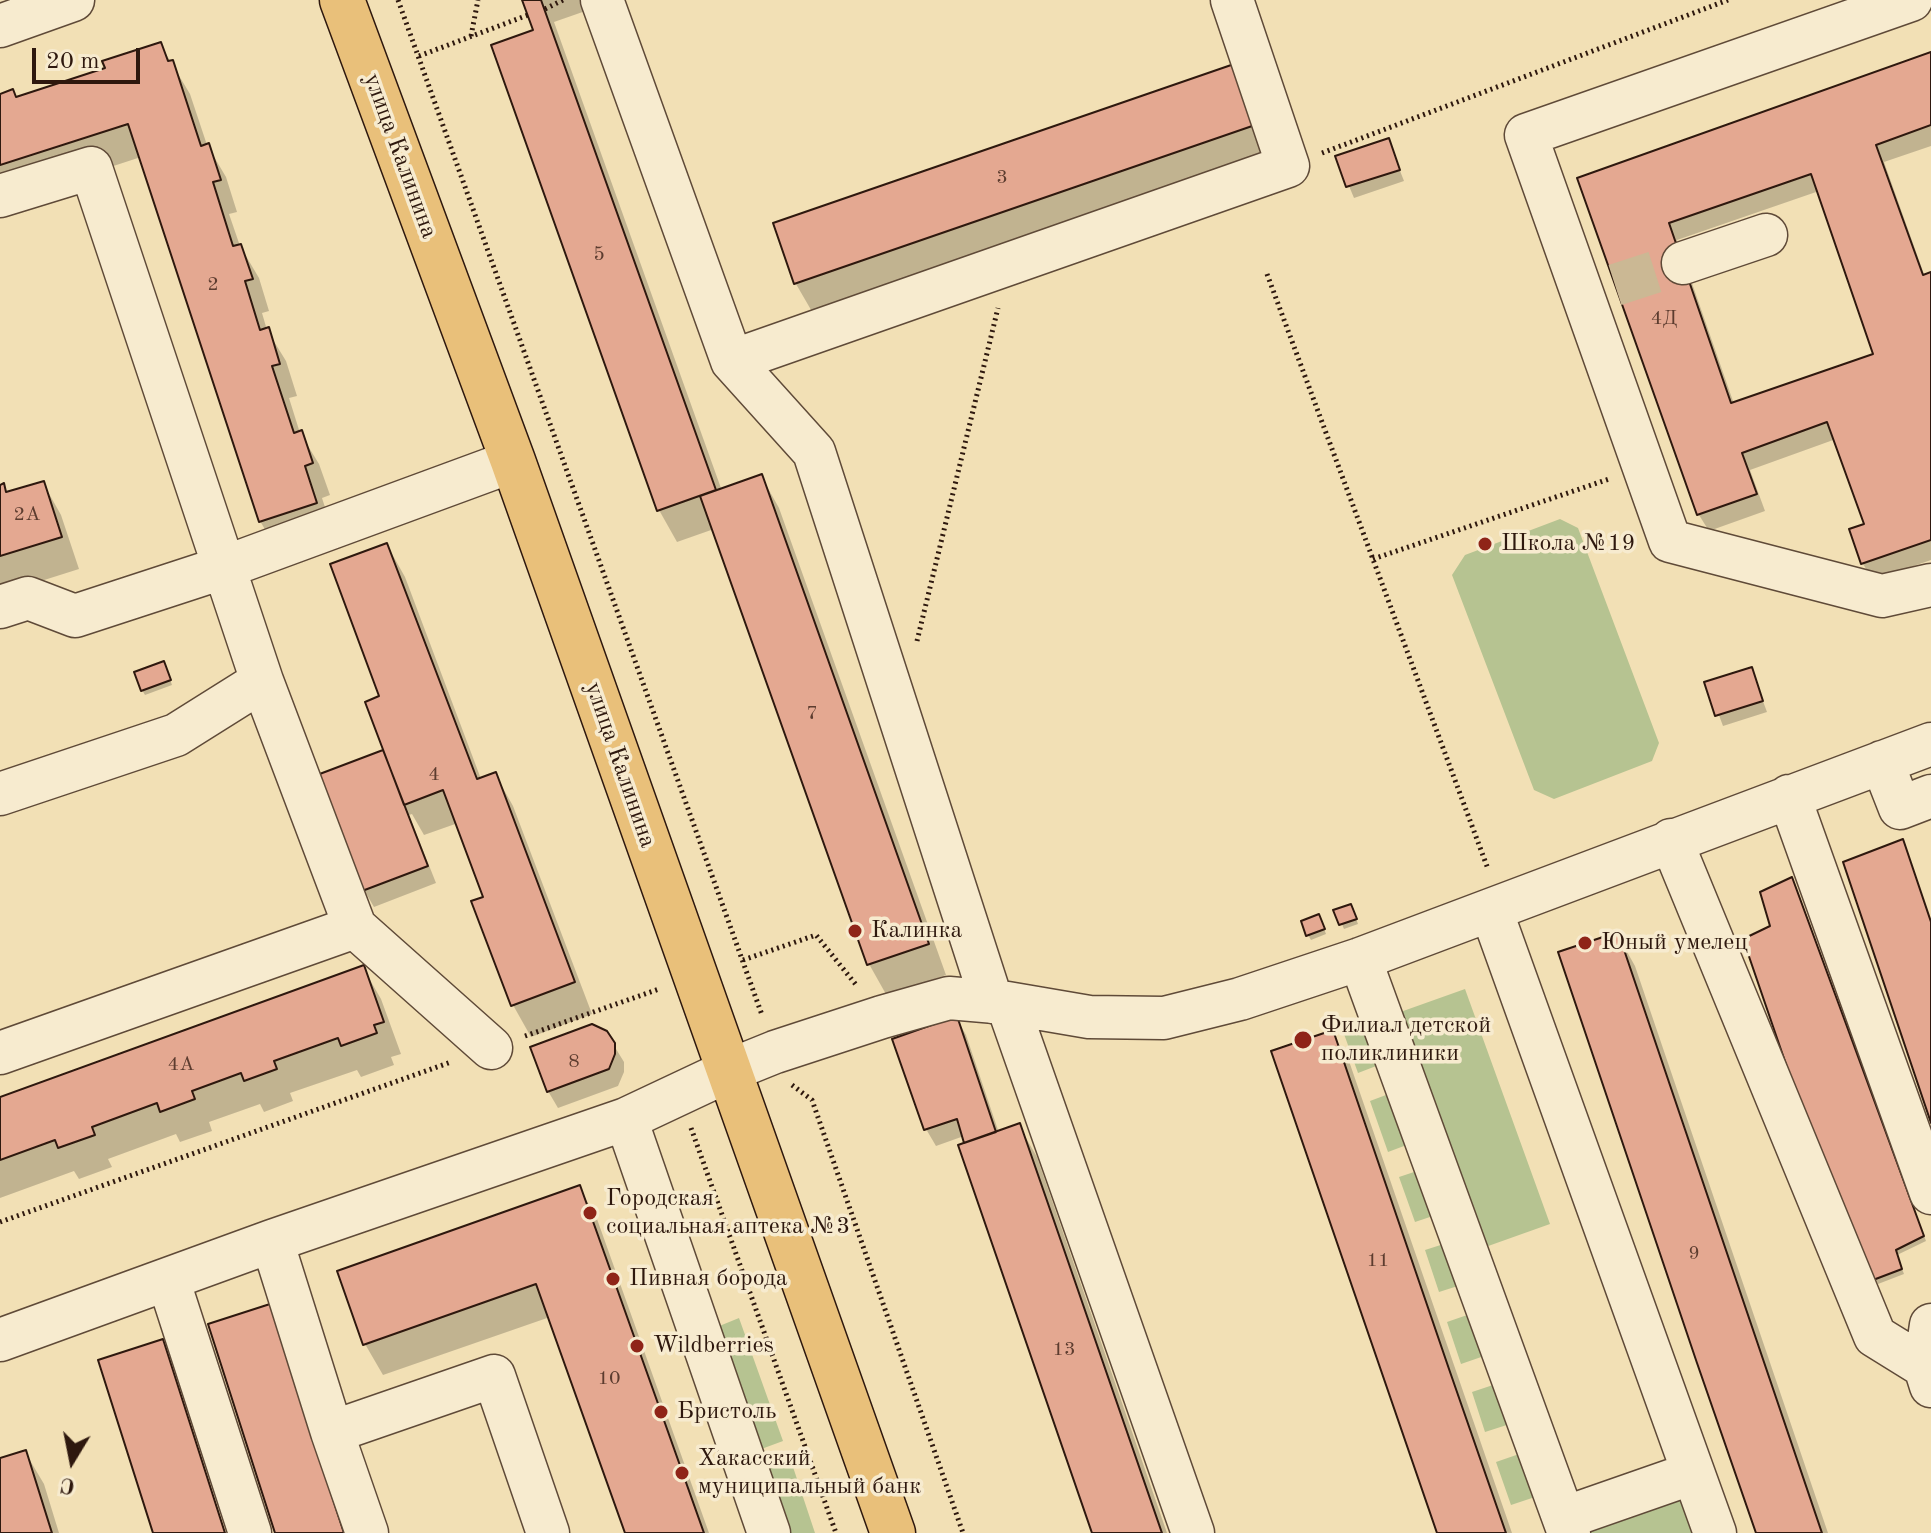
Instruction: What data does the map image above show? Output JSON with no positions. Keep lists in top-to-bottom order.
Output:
{
  "streets": {
    "main road": ["улица Калинина"]
  },
  "places": [
    "Школа №19",
    "Калинка",
    "Юный умелец",
    "Филиал детской поликлиники",
    "Городская социальная аптека №3",
    "Пивная борода",
    "Wildberries",
    "Бристоль",
    "Хакасский муниципальный банк"
  ],
  "house_numbers": [
    "3",
    "5",
    "2",
    "4Д",
    "2А",
    "7",
    "4",
    "8",
    "4А",
    "9",
    "11",
    "13",
    "10"
  ],
  "scale_bar": "20 m",
  "north": "bottom"
}
